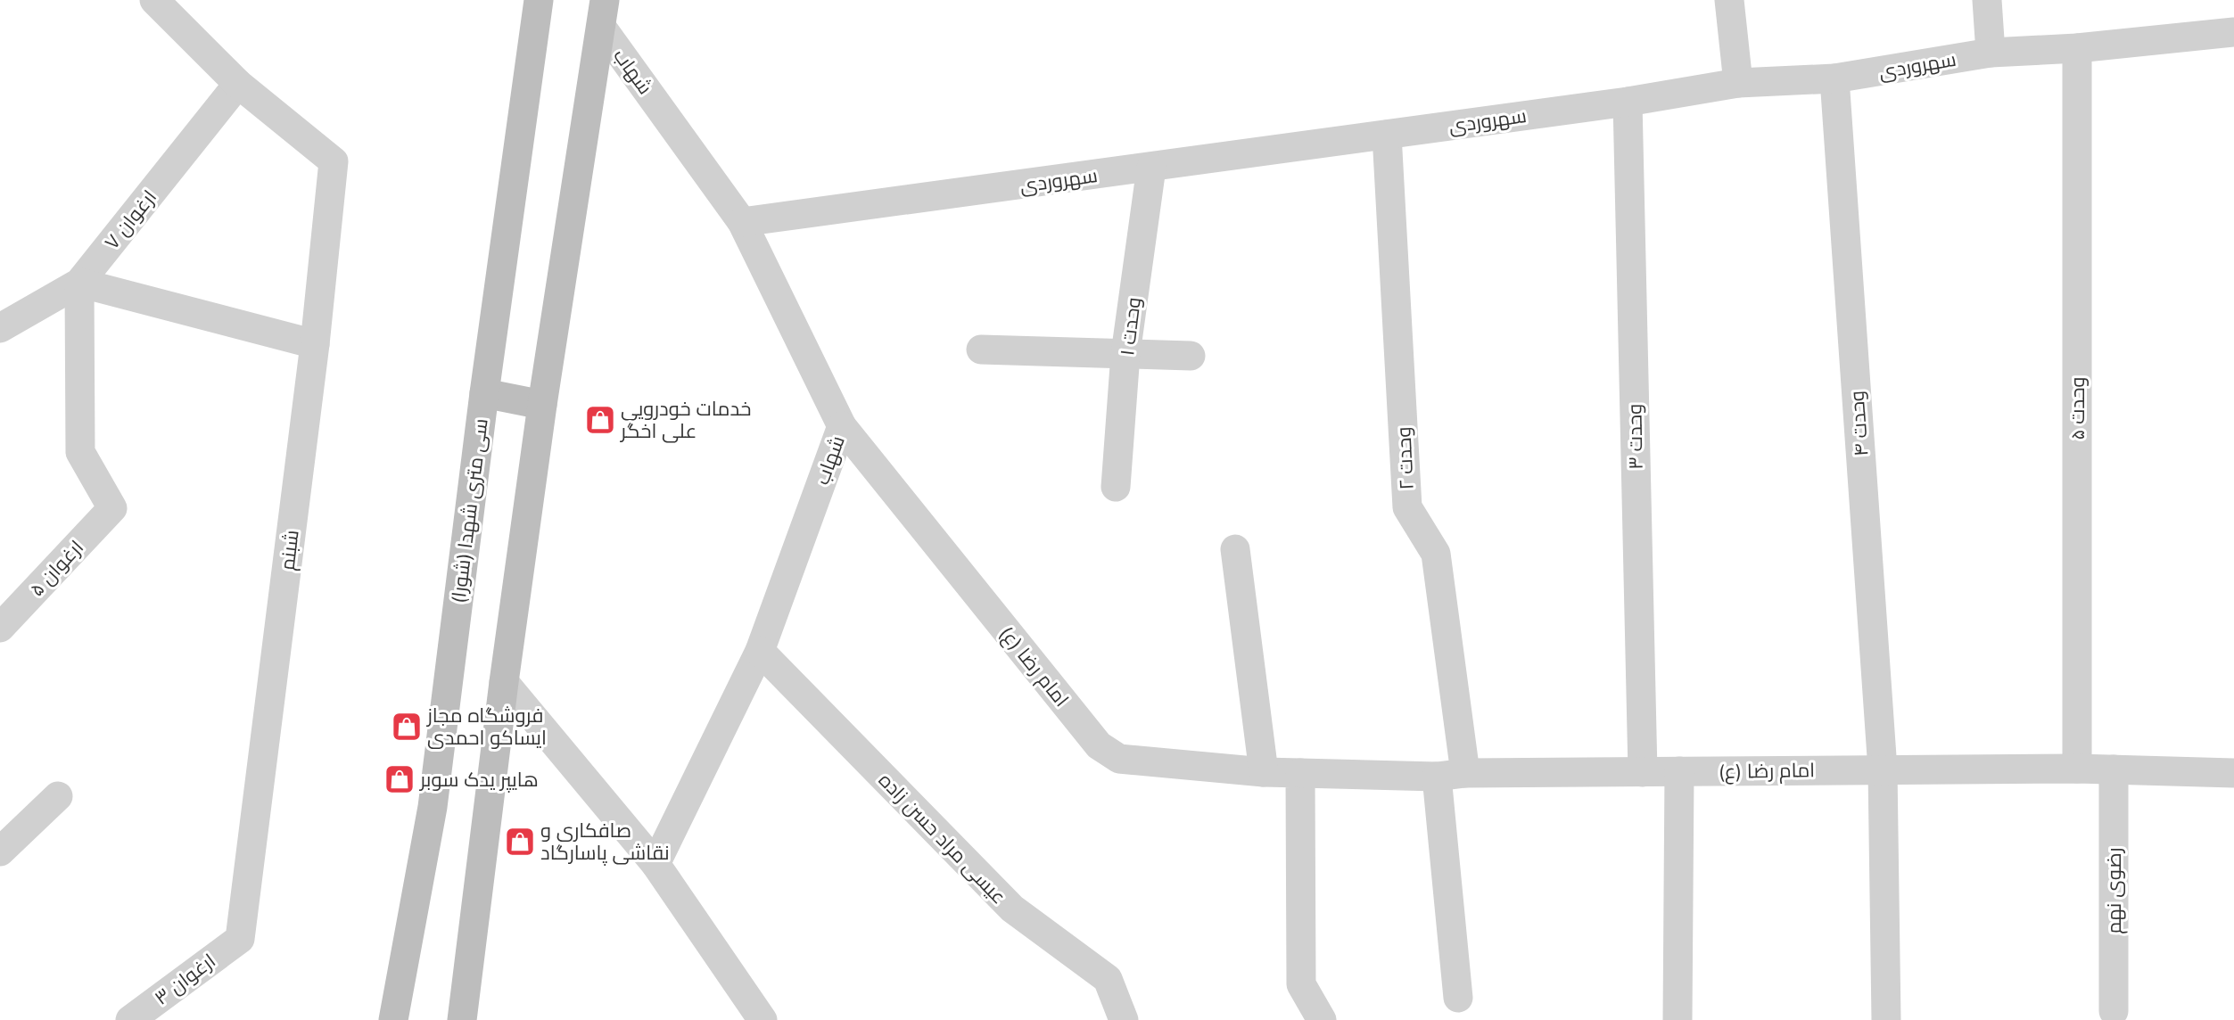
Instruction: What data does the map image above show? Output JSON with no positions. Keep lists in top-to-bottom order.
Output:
{
  "streets": {
    "main road": ["سی متری شهدا (شورا)"],
    "street": [
      "سهروردی",
      "شهاب",
      "ارغوان ۷",
      "وحدت ۱",
      "وحدت ۵",
      "وحدت ۴",
      "وحدت ۳",
      "وحدت ۲",
      "شبنم",
      "ارغوان ۵",
      "امام رضا (ع)",
      "عیسی مراد حسن زاده",
      "رضوی نهم",
      "ارغوان ۳"
    ]
  },
  "crossings": [
    ["سهروردی", "شهاب"],
    ["سهروردی", "وحدت ۱"],
    ["سهروردی", "وحدت ۵"],
    ["سهروردی", "وحدت ۴"],
    ["سهروردی", "وحدت ۳"],
    ["سهروردی", "وحدت ۲"],
    ["شهاب", "امام رضا (ع)"],
    ["شهاب", "عیسی مراد حسن زاده"],
    ["ارغوان ۷", "شبنم"],
    ["ارغوان ۷", "ارغوان ۵"],
    ["وحدت ۵", "امام رضا (ع)"],
    ["وحدت ۴", "امام رضا (ع)"],
    ["وحدت ۳", "امام رضا (ع)"],
    ["وحدت ۲", "امام رضا (ع)"],
    ["شبنم", "ارغوان ۳"],
    ["امام رضا (ع)", "رضوی نهم"]
  ],
  "places": {
    "shop": [
      "خدمات خودرویی علی اخگر",
      "فروشگاه مجاز ایساکو احمدی",
      "هایپر یدک سوبر",
      "صافکاری و نقاشی پاسارگاد"
    ]
  }
}
